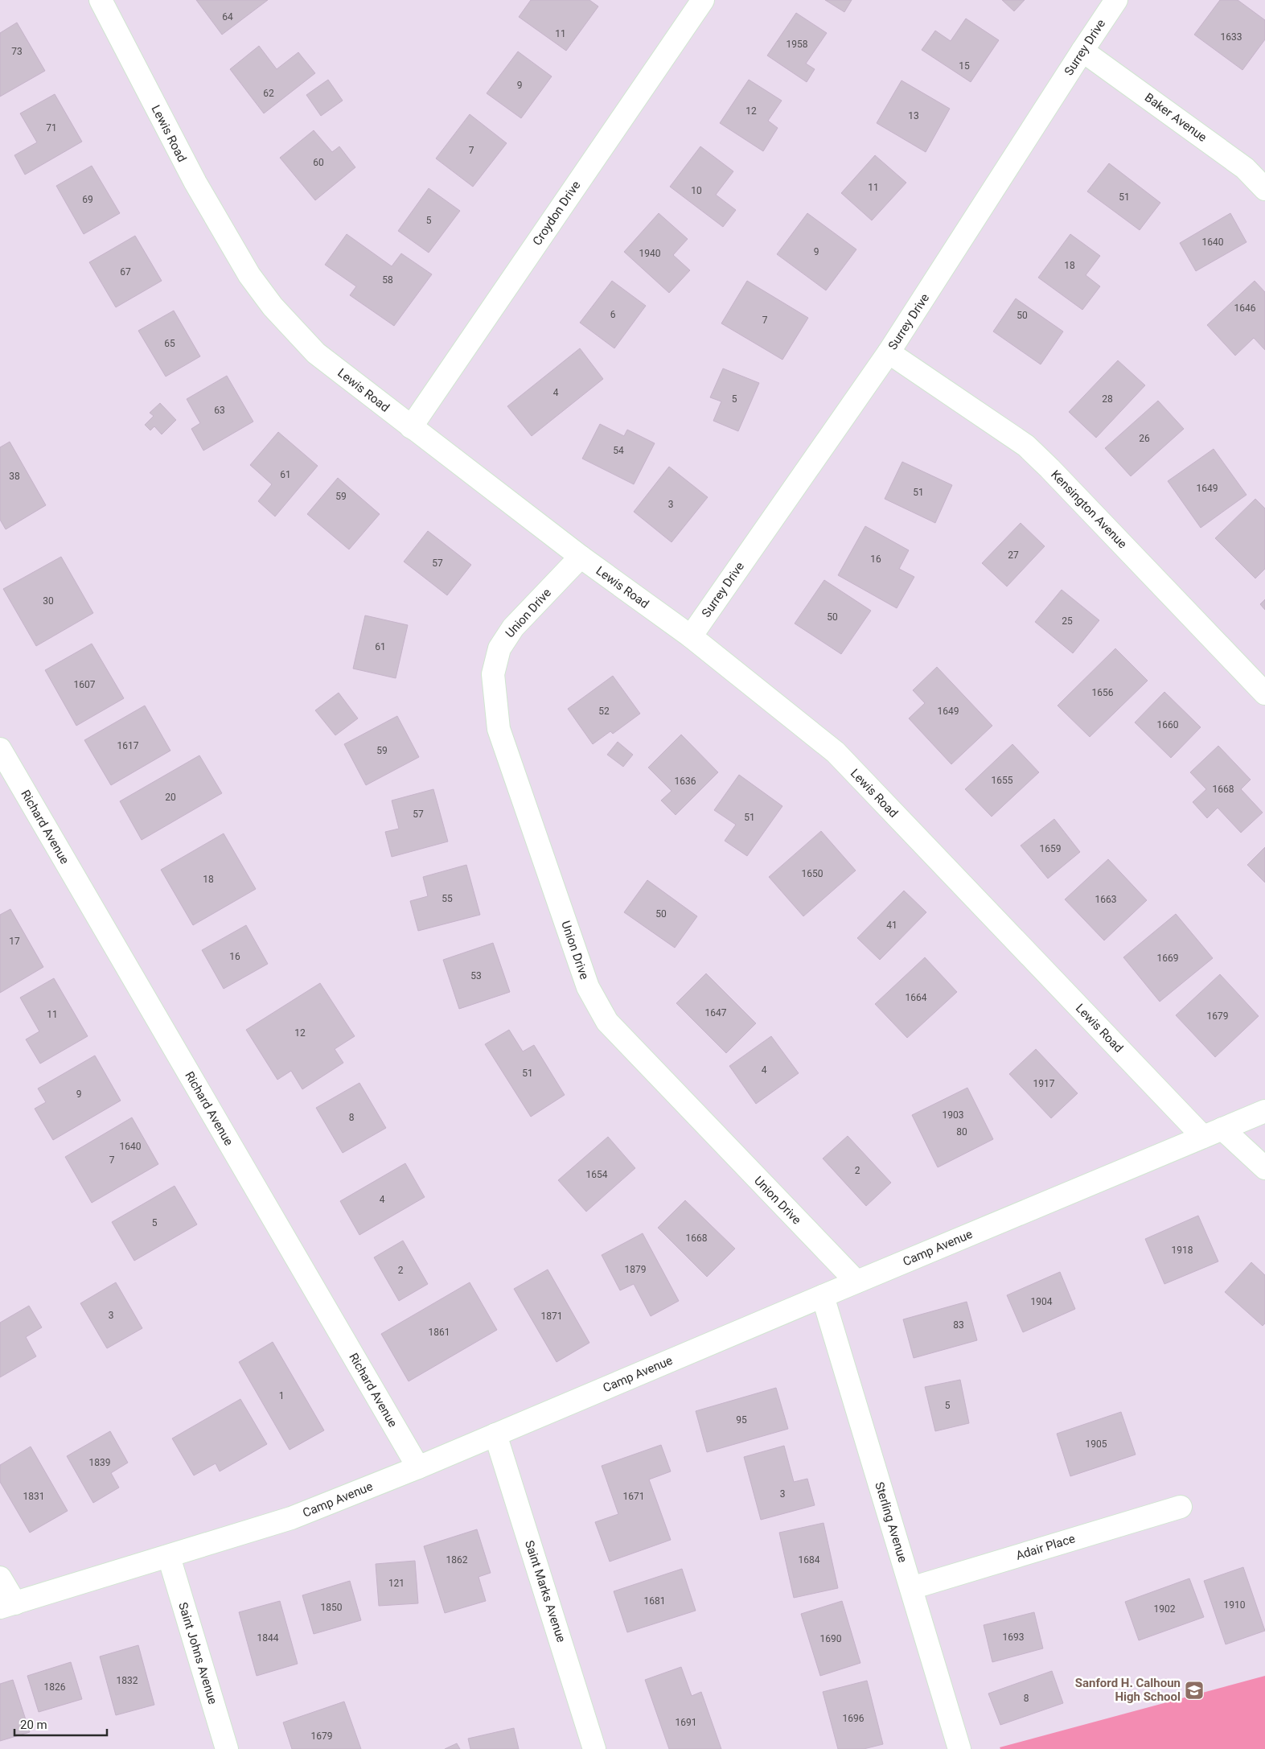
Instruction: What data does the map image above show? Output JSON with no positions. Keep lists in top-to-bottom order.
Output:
{
  "streets": {
    "street": [
      "Surrey Drive",
      "Baker Avenue",
      "Lewis Road",
      "Croydon Drive",
      "Kensington Avenue",
      "Union Drive",
      "Richard Avenue",
      "Camp Avenue",
      "Sterling Avenue",
      "Adair Place",
      "Saint Marks Avenue",
      "Saint Johns Avenue"
    ]
  },
  "crossings": [
    ["Surrey Drive", "Baker Avenue"],
    ["Surrey Drive", "Lewis Road"],
    ["Surrey Drive", "Kensington Avenue"],
    ["Lewis Road", "Croydon Drive"],
    ["Lewis Road", "Union Drive"],
    ["Lewis Road", "Camp Avenue"],
    ["Union Drive", "Camp Avenue"],
    ["Richard Avenue", "Camp Avenue"],
    ["Camp Avenue", "Sterling Avenue"],
    ["Camp Avenue", "Saint Marks Avenue"],
    ["Camp Avenue", "Saint Johns Avenue"],
    ["Sterling Avenue", "Adair Place"]
  ],
  "places": {
    "school or university": ["Sanford H. Calhoun High School"]
  },
  "house_numbers": [
    "64",
    "11",
    "1633",
    "1958",
    "73",
    "15",
    "9",
    "62",
    "12",
    "13",
    "71",
    "7",
    "60",
    "11",
    "10",
    "51",
    "69",
    "5",
    "1640",
    "9",
    "1940",
    "18",
    "67",
    "58",
    "1646",
    "6",
    "50",
    "7",
    "65",
    "4",
    "5",
    "28",
    "63",
    "26",
    "54",
    "61",
    "38",
    "1649",
    "51",
    "59",
    "3",
    "27",
    "16",
    "57",
    "30",
    "50",
    "25",
    "61",
    "1607",
    "1656",
    "52",
    "1649",
    "1660",
    "1617",
    "59",
    "1655",
    "1636",
    "1668",
    "20",
    "57",
    "51",
    "1659",
    "1650",
    "18",
    "55",
    "1663",
    "50",
    "41",
    "17",
    "16",
    "1669",
    "53",
    "1664",
    "1647",
    "11",
    "1679",
    "12",
    "4",
    "51",
    "1917",
    "9",
    "1903",
    "8",
    "80",
    "1640",
    "7",
    "2",
    "1654",
    "4",
    "5",
    "1668",
    "1918",
    "1879",
    "2",
    "1904",
    "3",
    "1871",
    "83",
    "1861",
    "1",
    "5",
    "95",
    "1905",
    "1839",
    "3",
    "1831",
    "1671",
    "1862",
    "1684",
    "121",
    "1681",
    "1910",
    "1850",
    "1902",
    "1693",
    "1844",
    "1690",
    "1832",
    "1826",
    "8",
    "1696",
    "1691",
    "1679"
  ],
  "scale_bar": "20 m"
}
